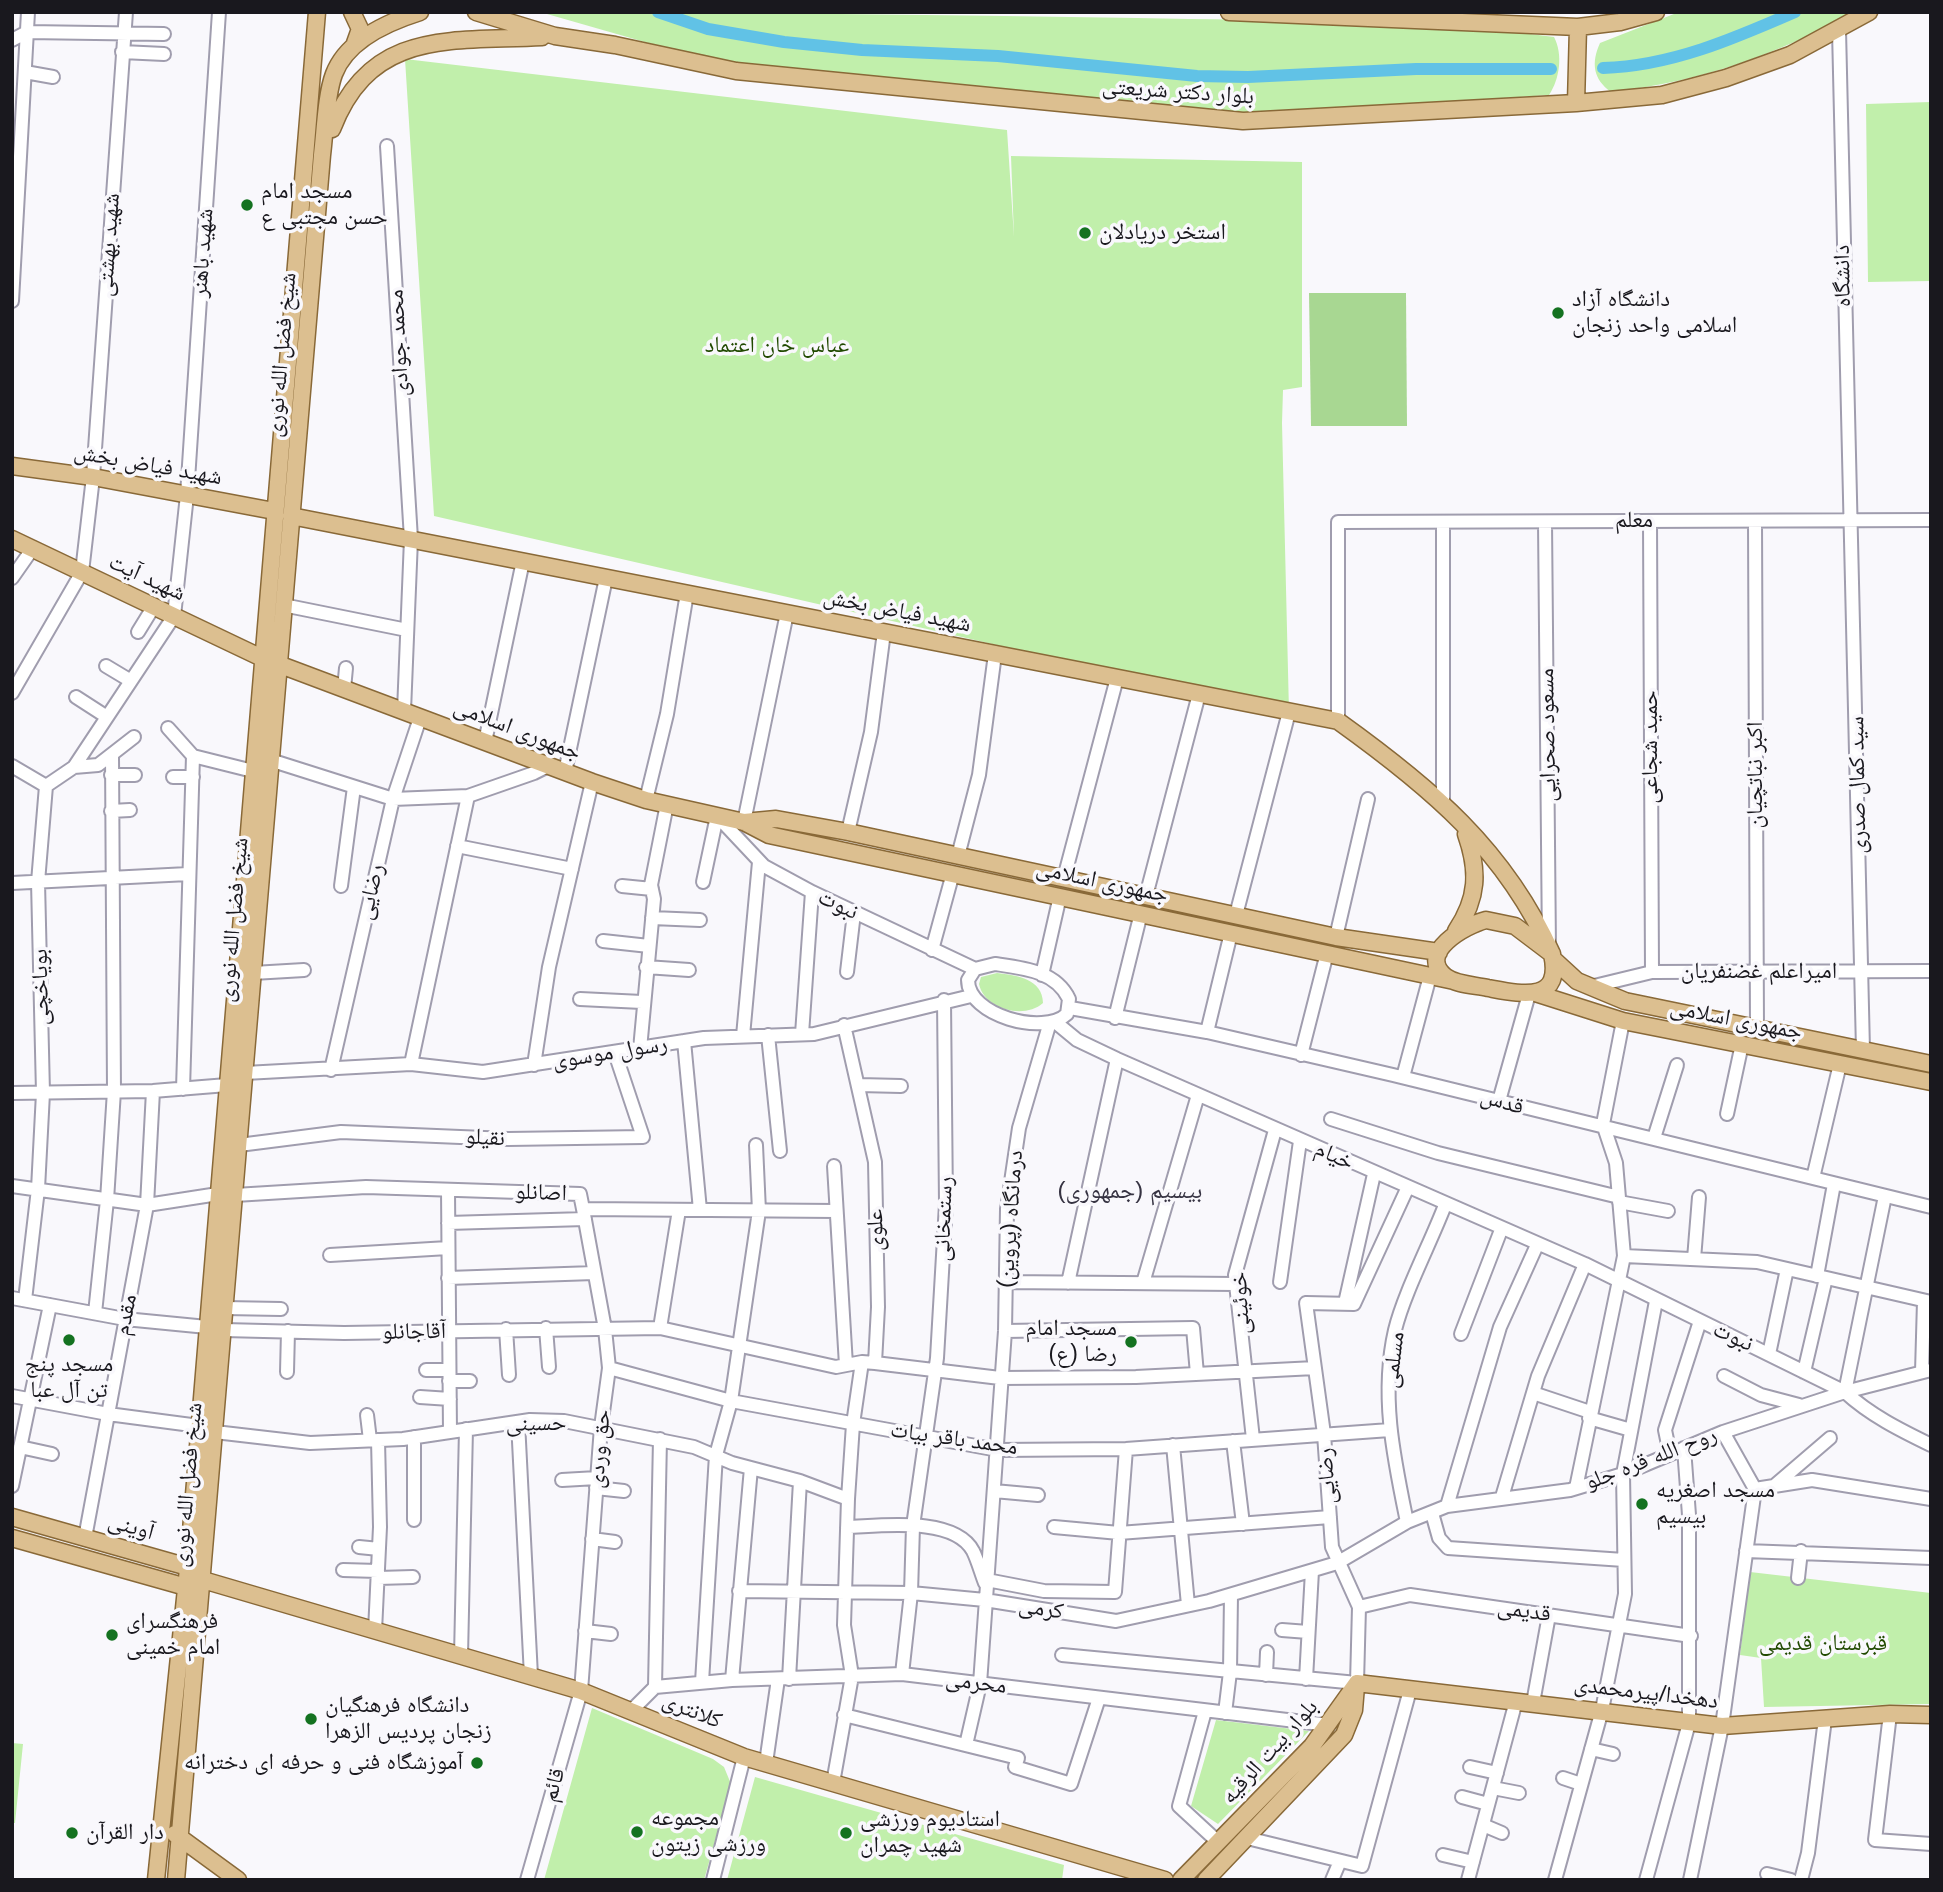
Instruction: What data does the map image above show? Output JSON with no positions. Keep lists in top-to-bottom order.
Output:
{
  "streets": {
    "main road": [
      "بلوار دکتر شریعتی",
      "شیخ فضل الله نوری",
      "شهید فیاض بخش",
      "شهید آیت",
      "جمهوری اسلامی",
      "آوینی",
      "دهخدا/پیرمحمدی",
      "کلانتری",
      "بلوار بیت الرقیه"
    ],
    "street": [
      "شهید بهشتی",
      "شهید باهنر",
      "دانشگاه",
      "محمد جوادی",
      "معلم",
      "مسعود صحرایی",
      "حمید شجاعی",
      "اکبر نباتچیان",
      "سید کمال صدری",
      "رضایی",
      "نبوت",
      "امیراعلم غضنفریان",
      "بویاخچی",
      "رسول موسوی",
      "قدس",
      "نقیلو",
      "خیام",
      "اصانلو",
      "رستمخانی",
      "درمانگاه (پروین)",
      "علوی",
      "خوئینی",
      "مقدم",
      "آقاجانلو",
      "مسلمی",
      "حسینی",
      "محمد باقر بیات",
      "حق وردی",
      "روح الله قره جلو",
      "کرمی",
      "قدیمی",
      "محرمی",
      "قائم"
    ]
  },
  "crossings": [
    ["بلوار دکتر شریعتی", "دانشگاه"],
    ["شهید بهشتی", "شهید فیاض بخش"],
    ["شهید بهشتی", "شهید آیت"],
    ["شهید باهنر", "شهید فیاض بخش"],
    ["شهید باهنر", "شهید آیت"],
    ["دانشگاه", "معلم"],
    ["دانشگاه", "سید کمال صدری"],
    ["محمد جوادی", "شهید فیاض بخش"],
    ["محمد جوادی", "جمهوری اسلامی"],
    ["شیخ فضل الله نوری", "شهید فیاض بخش"],
    ["شیخ فضل الله نوری", "شهید آیت"],
    ["شیخ فضل الله نوری", "جمهوری اسلامی"],
    ["شیخ فضل الله نوری", "رسول موسوی"],
    ["شیخ فضل الله نوری", "نقیلو"],
    ["شیخ فضل الله نوری", "اصانلو"],
    ["شیخ فضل الله نوری", "آقاجانلو"],
    ["شیخ فضل الله نوری", "حسینی"],
    ["شیخ فضل الله نوری", "آوینی"],
    ["شیخ فضل الله نوری", "کلانتری"],
    ["شهید فیاض بخش", "معلم"],
    ["شهید فیاض بخش", "جمهوری اسلامی"],
    ["شهید فیاض بخش", "مسعود صحرایی"],
    ["معلم", "مسعود صحرایی"],
    ["معلم", "حمید شجاعی"],
    ["معلم", "اکبر نباتچیان"],
    ["معلم", "سید کمال صدری"],
    ["شهید آیت", "جمهوری اسلامی"],
    ["جمهوری اسلامی", "مسعود صحرایی"],
    ["جمهوری اسلامی", "اکبر نباتچیان"],
    ["جمهوری اسلامی", "سید کمال صدری"],
    ["جمهوری اسلامی", "رضایی"],
    ["جمهوری اسلامی", "نبوت"],
    ["جمهوری اسلامی", "امیراعلم غضنفریان"],
    ["حمید شجاعی", "امیراعلم غضنفریان"],
    ["اکبر نباتچیان", "امیراعلم غضنفریان"],
    ["سید کمال صدری", "امیراعلم غضنفریان"],
    ["رضایی", "رسول موسوی"],
    ["رضایی", "آقاجانلو"],
    ["رضایی", "محمد باقر بیات"],
    ["رضایی", "روح الله قره جلو"],
    ["رضایی", "کرمی"],
    ["رضایی", "قدیمی"],
    ["رضایی", "دهخدا/پیرمحمدی"],
    ["رضایی", "بلوار بیت الرقیه"],
    ["نبوت", "خیام"],
    ["نبوت", "روح الله قره جلو"],
    ["بویاخچی", "اصانلو"],
    ["بویاخچی", "آقاجانلو"],
    ["رسول موسوی", "نقیلو"],
    ["رسول موسوی", "رستمخانی"],
    ["رسول موسوی", "علوی"],
    ["خیام", "درمانگاه (پروین)"],
    ["خیام", "خوئینی"],
    ["خیام", "مسلمی"],
    ["اصانلو", "مقدم"],
    ["اصانلو", "حق وردی"],
    ["رستمخانی", "آقاجانلو"],
    ["رستمخانی", "محمد باقر بیات"],
    ["رستمخانی", "کرمی"],
    ["رستمخانی", "محرمی"],
    ["درمانگاه (پروین)", "آقاجانلو"],
    ["درمانگاه (پروین)", "محمد باقر بیات"],
    ["درمانگاه (پروین)", "کرمی"],
    ["درمانگاه (پروین)", "محرمی"],
    ["علوی", "آقاجانلو"],
    ["علوی", "حسینی"],
    ["علوی", "محمد باقر بیات"],
    ["علوی", "کرمی"],
    ["علوی", "محرمی"],
    ["علوی", "کلانتری"],
    ["خوئینی", "آقاجانلو"],
    ["خوئینی", "محمد باقر بیات"],
    ["مقدم", "آقاجانلو"],
    ["مقدم", "آوینی"],
    ["آقاجانلو", "حق وردی"],
    ["مسلمی", "محمد باقر بیات"],
    ["مسلمی", "روح الله قره جلو"],
    ["حسینی", "حق وردی"],
    ["محمد باقر بیات", "حق وردی"],
    ["حق وردی", "کلانتری"],
    ["حق وردی", "قائم"],
    ["روح الله قره جلو", "کرمی"],
    ["آوینی", "کلانتری"],
    ["محرمی", "بلوار بیت الرقیه"],
    ["دهخدا/پیرمحمدی", "بلوار بیت الرقیه"],
    ["کلانتری", "قائم"]
  ],
  "districts": ["(بیسیم (جمهوری"],
  "parks": ["عباس خان اعتماد", "قبرستان قدیمى"],
  "places": [
    "مسجد امام حسن مجتبی ع",
    "استخر دریادلان",
    "دانشگاه آزاد اسلامی واحد زنجان",
    "مسجد پنج تن آل عبا",
    "مسجد امام رضا (ع)",
    "مسجد اصغریه بیسیم",
    "فرهنگسرای امام خمینی",
    "دانشگاه فرهنگیان زنجان پردیس الزهرا",
    "آموزشگاه فنی و حرفه ای دخترانه",
    "مجموعه ورزشی زیتون",
    "دار القرآن",
    "استادیوم ورزشی شهید چمران"
  ]
}
